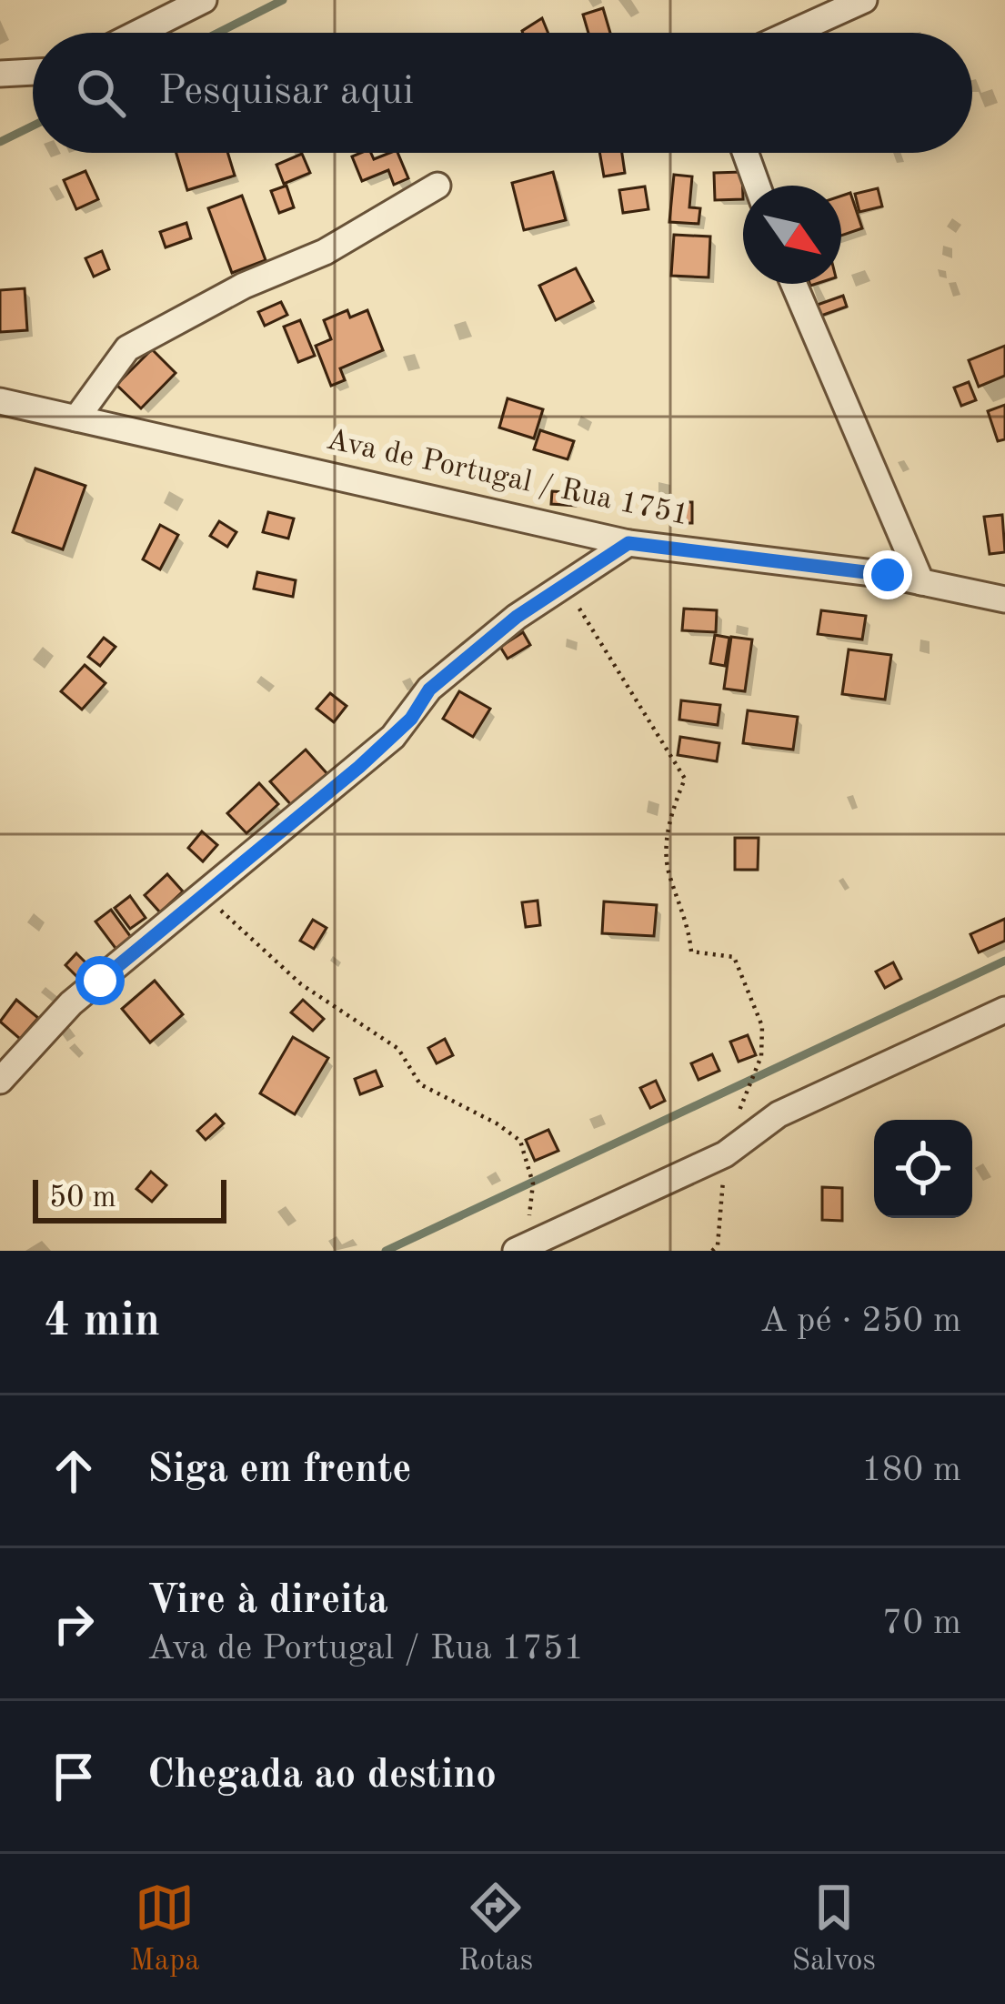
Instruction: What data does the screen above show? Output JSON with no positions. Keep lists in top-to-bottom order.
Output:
{
  "streets": {
    "street": ["Ava de Portugal / Rua 1751"]
  },
  "scale_bar": "50 m",
  "north": "bottom right",
  "page": {
    "search": "Pesquisar aqui",
    "scale": "50 m",
    "heading": ["4 min", "A pé · 250 m"],
    "list": [
      ["Siga em frente", "180 m"],
      ["Vire à direita", "Ava de Portugal / Rua 1751", "70 m"],
      "Chegada ao destino"
    ],
    "nav": ["Mapa", "Rotas", "Salvos"]
  }
}
